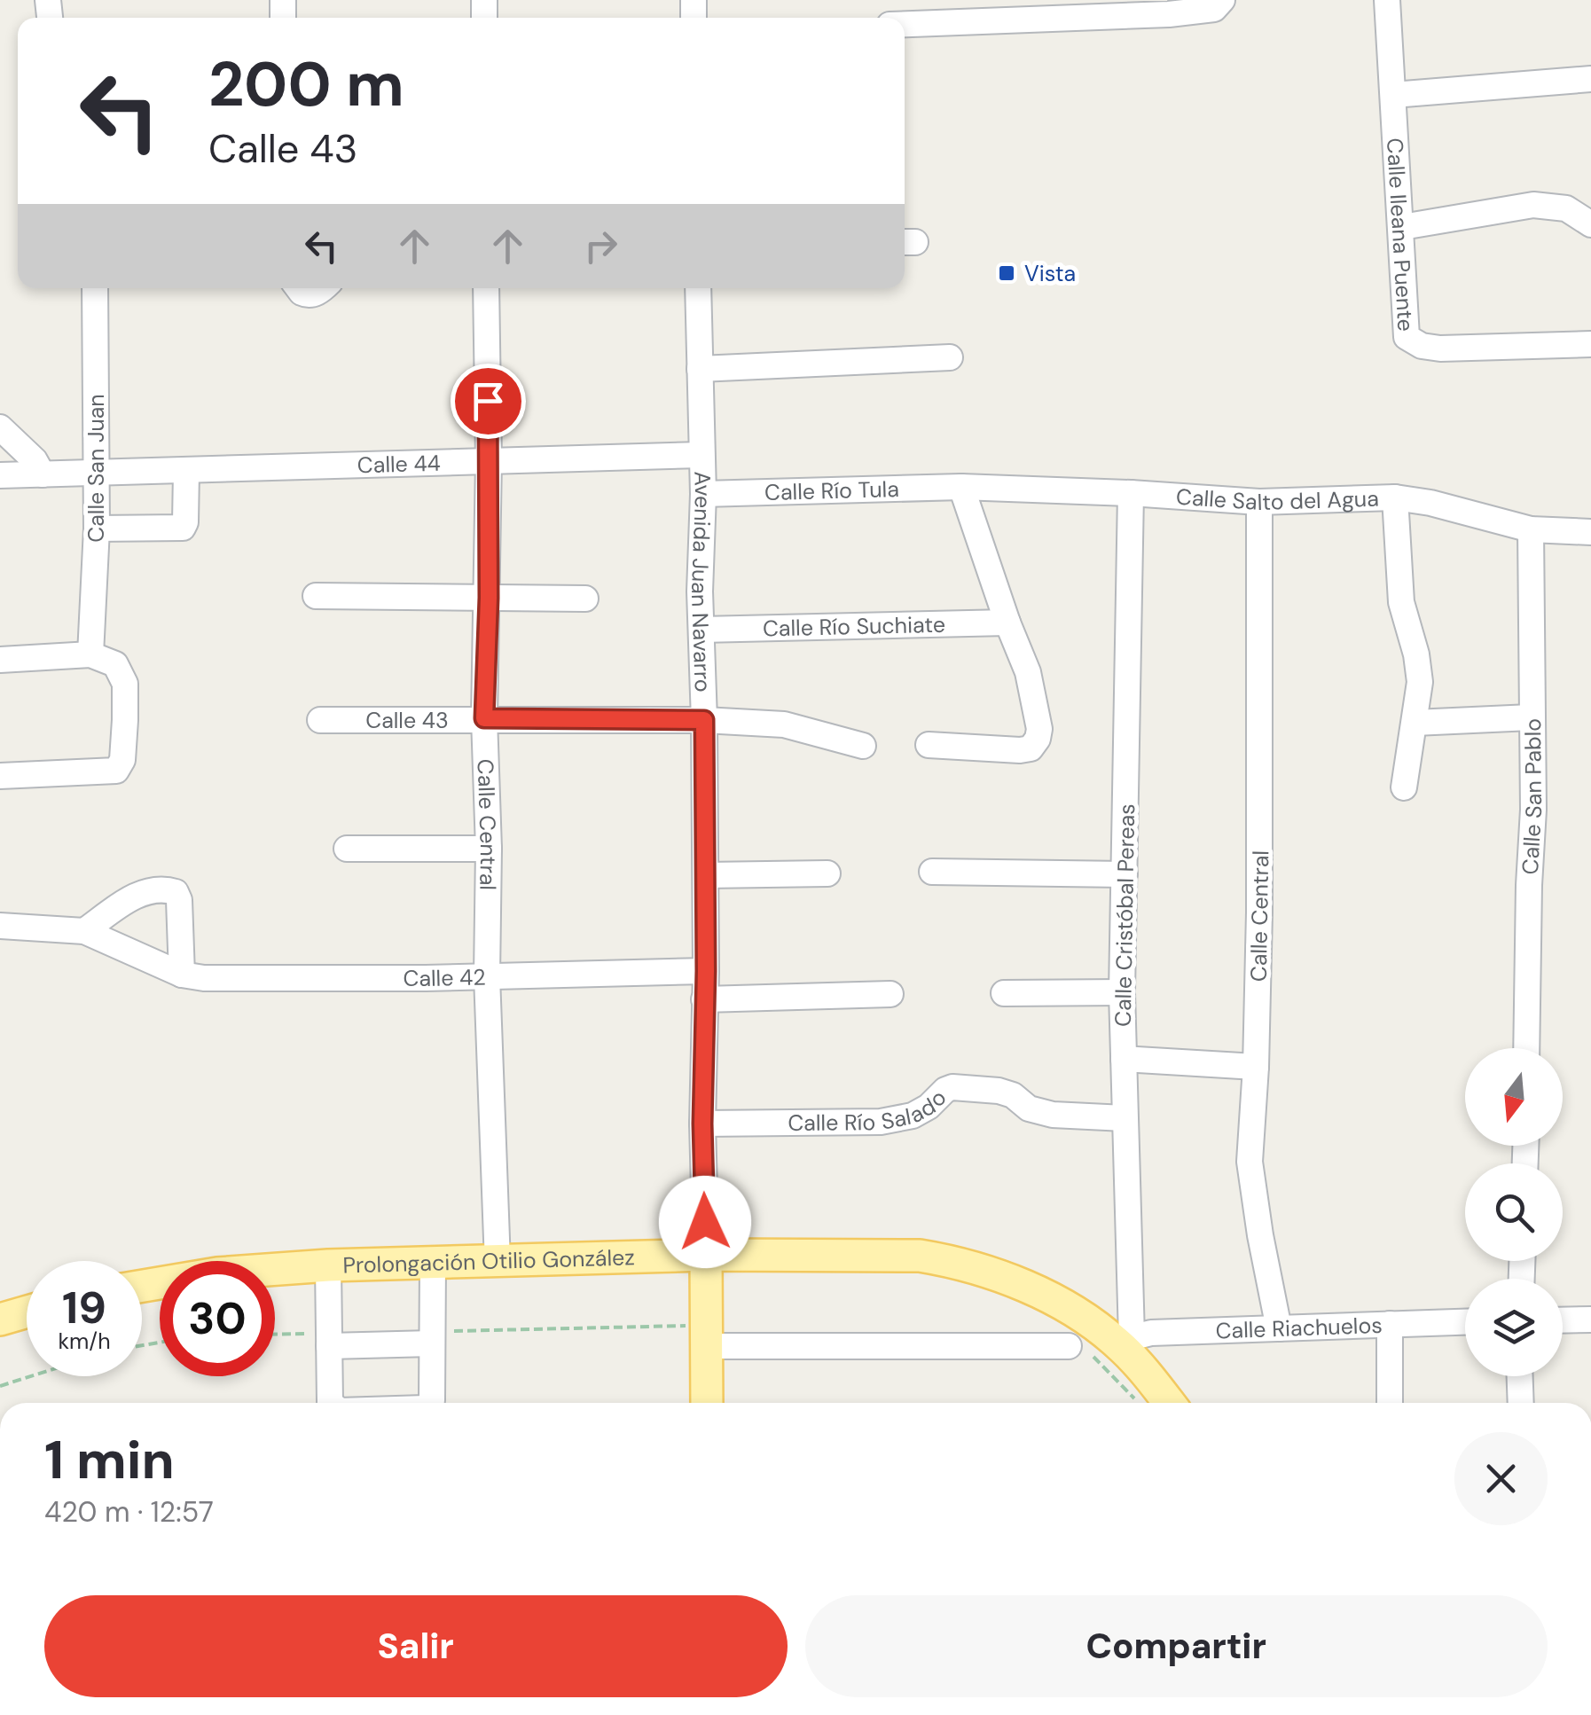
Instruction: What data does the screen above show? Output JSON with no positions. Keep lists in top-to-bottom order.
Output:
{
  "streets": {
    "main road": ["Avenida Juan Navarro", "Prolongación Otilio González"],
    "street": [
      "Calle Ileana Puente",
      "Calle 44",
      "Calle San Juan",
      "Calle Río Tula",
      "Calle Salto del Agua",
      "Calle Río Suchiate",
      "Calle 43",
      "Calle San Pablo",
      "Calle Central",
      "Calle Cristóbal Pereas",
      "Calle 42",
      "Calle Río Salado",
      "Calle Riachuelos"
    ]
  },
  "crossings": [
    ["Calle 44", "Calle San Juan"],
    ["Calle 44", "Avenida Juan Navarro"],
    ["Calle 44", "Calle Central"],
    ["Calle Río Tula", "Calle Salto del Agua"],
    ["Calle Río Tula", "Avenida Juan Navarro"],
    ["Calle Salto del Agua", "Calle San Pablo"],
    ["Calle Salto del Agua", "Calle Central"],
    ["Calle Salto del Agua", "Calle Cristóbal Pereas"],
    ["Avenida Juan Navarro", "Calle Río Suchiate"],
    ["Avenida Juan Navarro", "Calle 43"],
    ["Avenida Juan Navarro", "Calle 42"],
    ["Avenida Juan Navarro", "Calle Río Salado"],
    ["Avenida Juan Navarro", "Prolongación Otilio González"],
    ["Calle 43", "Calle Central"],
    ["Calle Central", "Calle 42"],
    ["Calle Central", "Prolongación Otilio González"],
    ["Calle Central", "Calle Riachuelos"],
    ["Calle Cristóbal Pereas", "Calle Río Salado"],
    ["Calle Cristóbal Pereas", "Prolongación Otilio González"],
    ["Calle Cristóbal Pereas", "Calle Riachuelos"],
    ["Prolongación Otilio González", "Calle Riachuelos"]
  ],
  "places": {
    "transit": ["Vista"]
  },
  "north": "bottom",
  "page": {
    "turn": ["200 m", "Calle 43"],
    "speed": "19 km/h",
    "limit": "30",
    "heading": ["1 min", "420 m · 12:57"],
    "buttons": ["Salir", "Compartir"]
  }
}
